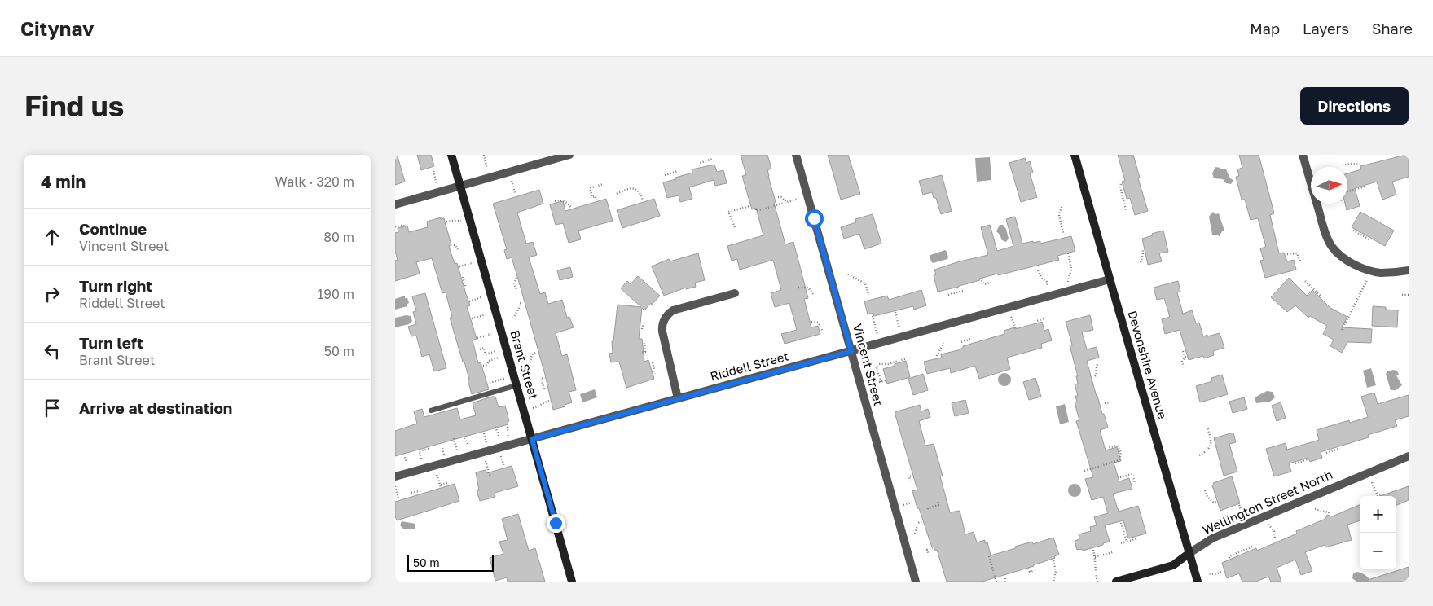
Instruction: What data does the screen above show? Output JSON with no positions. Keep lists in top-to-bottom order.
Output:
{
  "streets": {
    "main road": ["Brant Street", "Devonshire Avenue", "Wellington Street North"],
    "street": ["Vincent Street", "Riddell Street"]
  },
  "crossings": [
    ["Brant Street", "Riddell Street"],
    ["Vincent Street", "Riddell Street"],
    ["Devonshire Avenue", "Riddell Street"],
    ["Devonshire Avenue", "Wellington Street North"]
  ],
  "scale_bar": "50 m",
  "north": "right",
  "page": {
    "header": "Citynav",
    "nav": ["Map", "Layers", "Share"],
    "buttons": "Directions",
    "title": "Find us",
    "heading": ["4 min", "Walk · 320 m"],
    "list": [
      ["Continue", "Vincent Street", "80 m"],
      ["Turn right", "Riddell Street", "190 m"],
      ["Turn left", "Brant Street", "50 m"],
      "Arrive at destination"
    ],
    "map_buttons": ["+", "−"],
    "scale": "50 m"
  }
}
